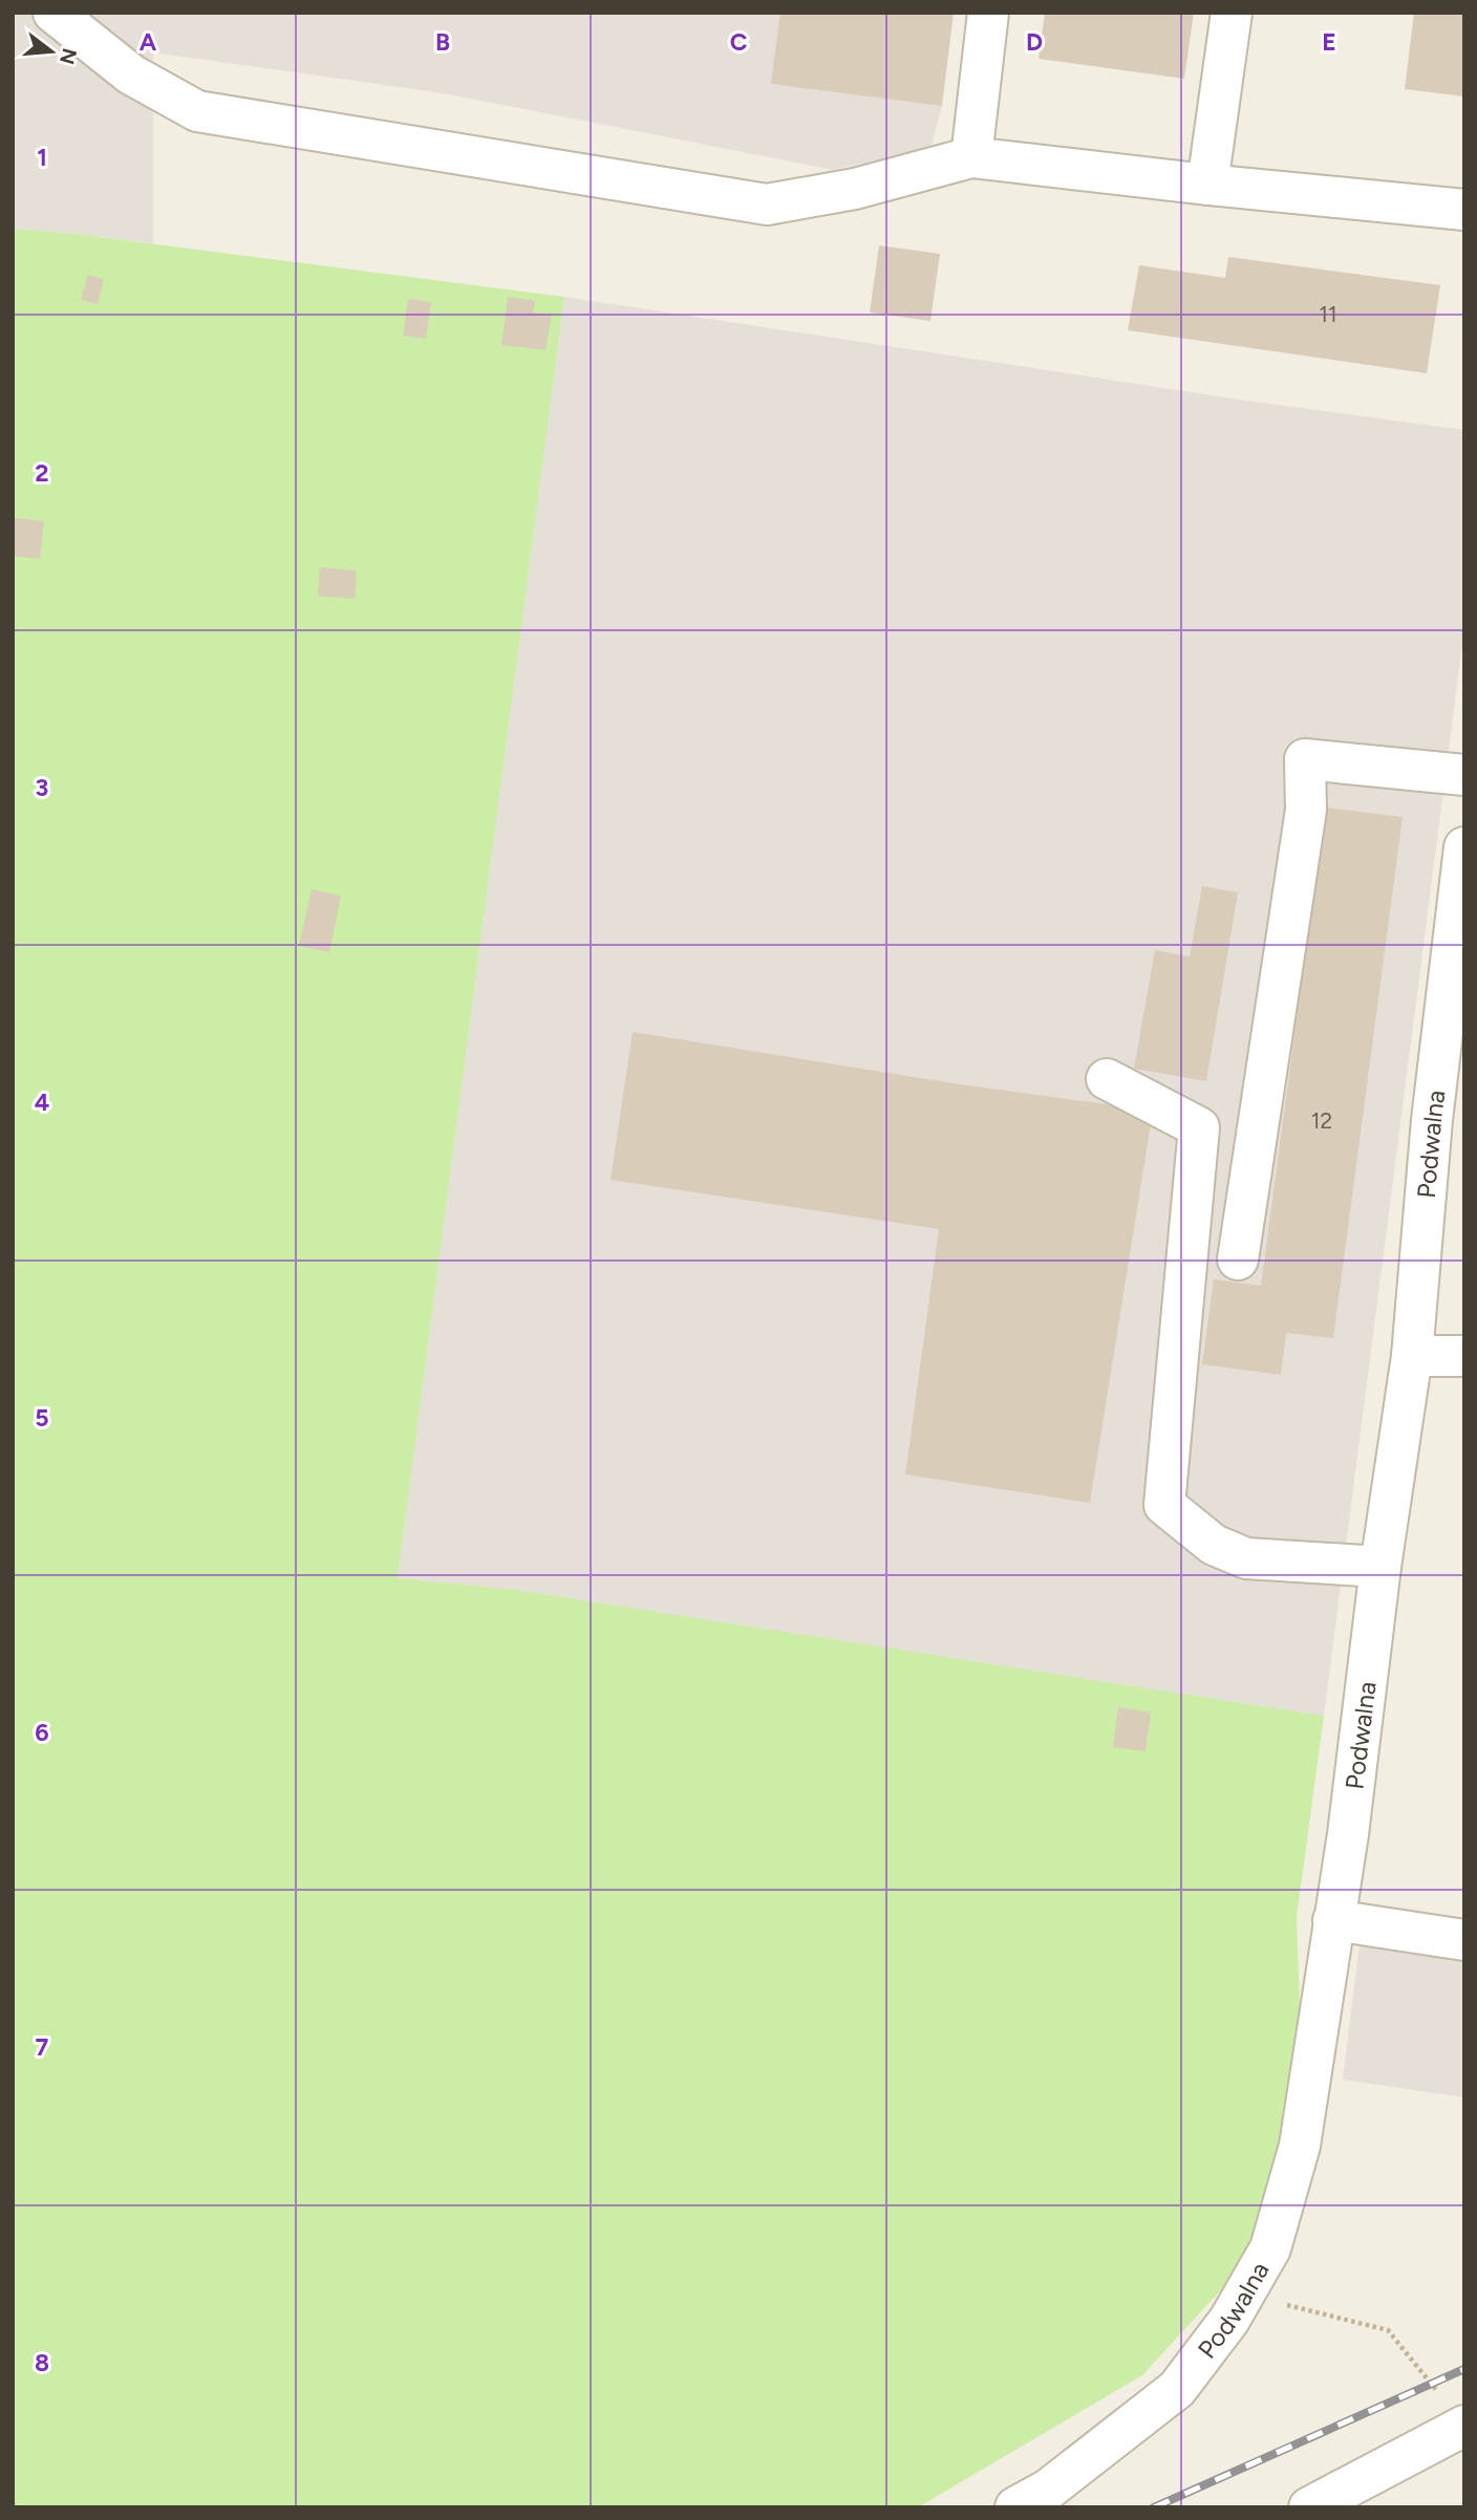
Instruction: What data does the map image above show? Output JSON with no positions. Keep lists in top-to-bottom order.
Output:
{
  "streets": {
    "street": ["Podwalna"]
  },
  "house_numbers": ["11", "12"],
  "north": "right",
  "grid": {
    "columns": [
      "A",
      "B",
      "C",
      "D",
      "E"
    ],
    "rows": [
      "1",
      "2",
      "3",
      "4",
      "5",
      "6",
      "7",
      "8"
    ]
  }
}
